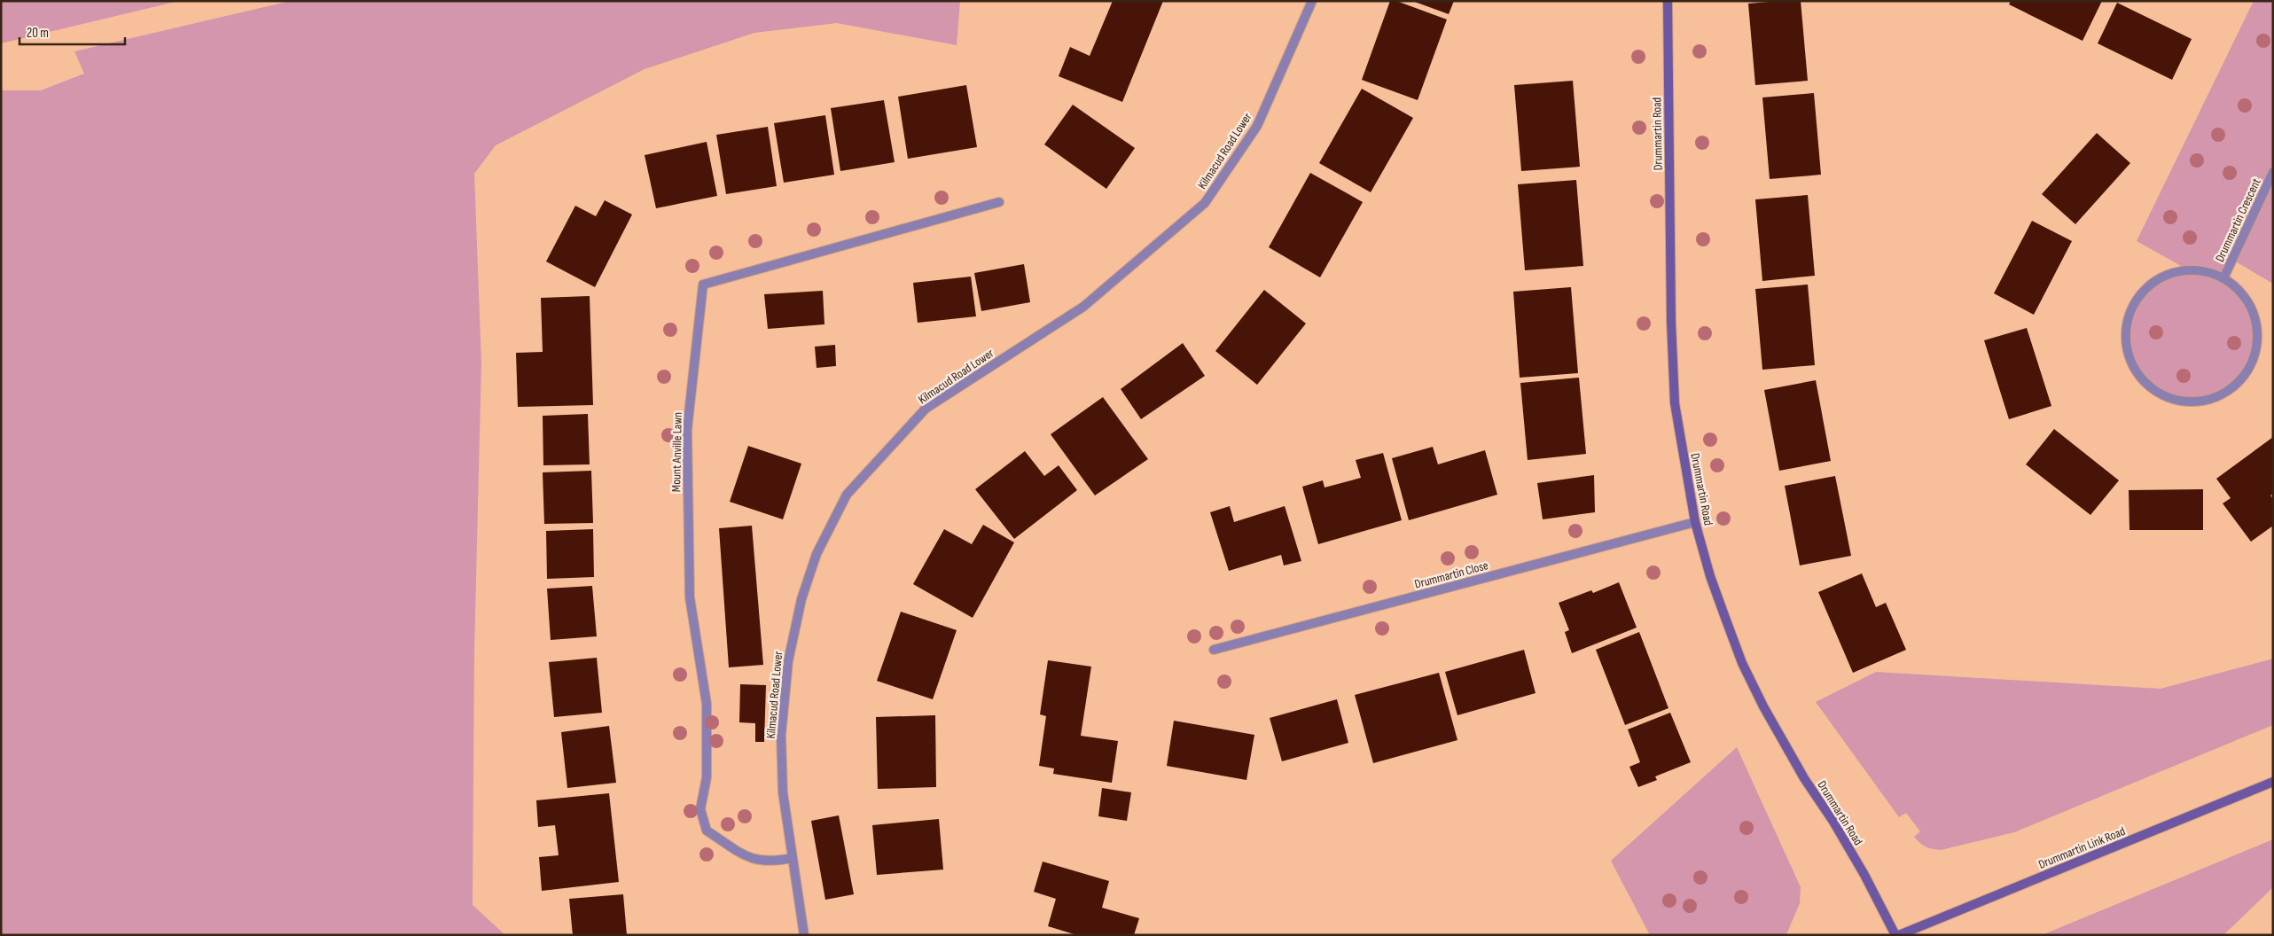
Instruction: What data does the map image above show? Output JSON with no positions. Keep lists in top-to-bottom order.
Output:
{
  "streets": {
    "main road": ["Drummartin Road", "Drummartin Link Road"],
    "street": [
      "Kilmacud Road Lower",
      "Drummartin Crescent",
      "Mount Anville Lawn",
      "Drummartin Close"
    ]
  },
  "crossings": [
    ["Drummartin Road", "Drummartin Close"],
    ["Kilmacud Road Lower", "Mount Anville Lawn"]
  ],
  "scale_bar": "20 m"
}
